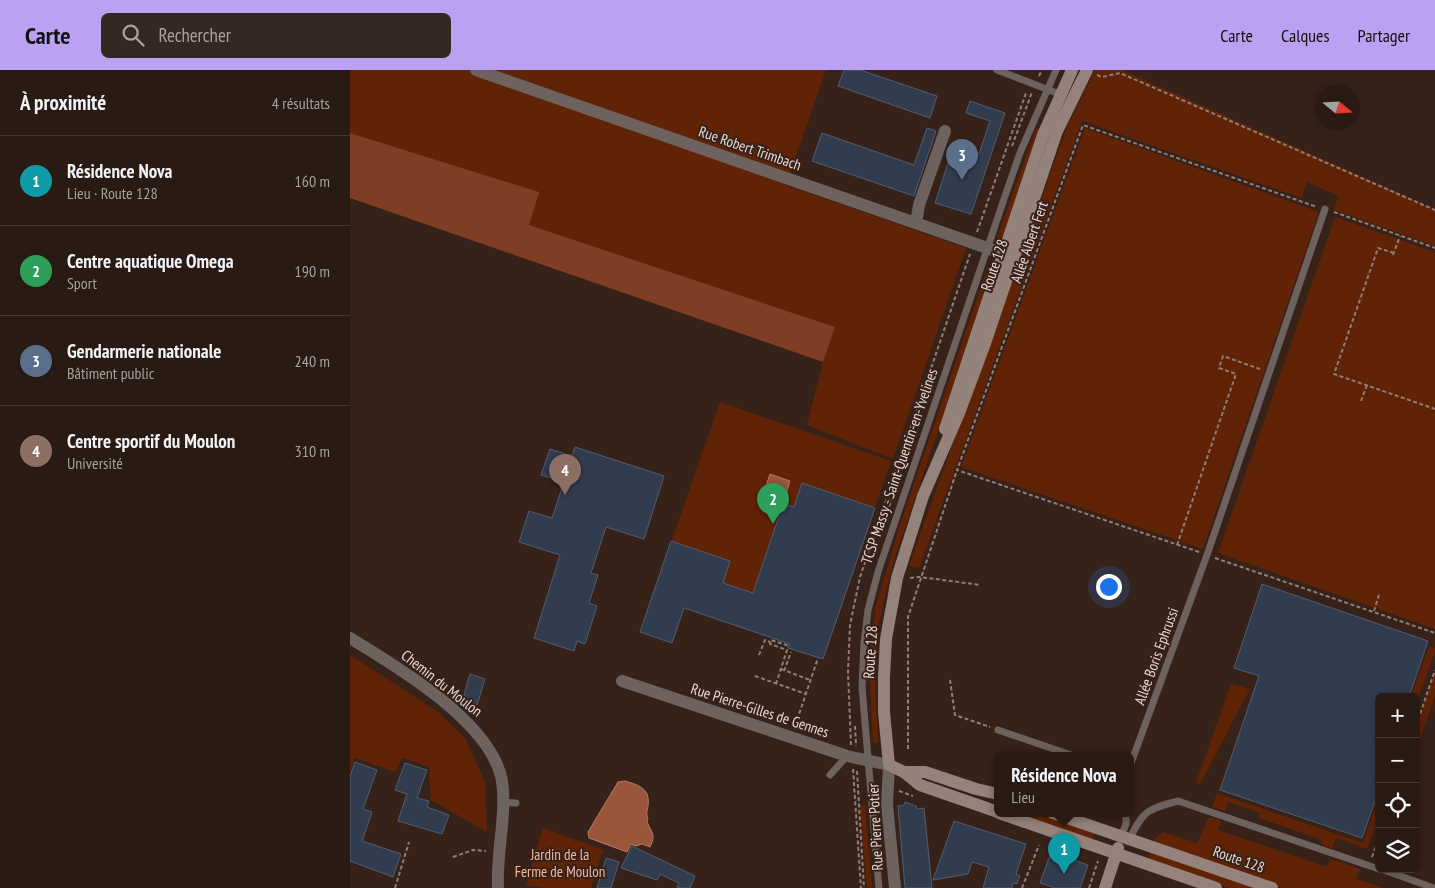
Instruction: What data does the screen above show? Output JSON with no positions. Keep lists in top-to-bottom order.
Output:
{
  "streets": {
    "main road": ["Route 128"],
    "street": [
      "Rue Robert Trimbach",
      "Chemin du Moulon",
      "Rue Pierre-Gilles de Gennes",
      "Rue Pierre Potier"
    ],
    "lane": ["TCSP Massy - Saint-Quentin-en-Yvelines", "Allée Boris Ephrussi"],
    "path": ["Allée Albert Fert"]
  },
  "crossings": [
    ["Rue Robert Trimbach", "Route 128"],
    ["Rue Robert Trimbach", "TCSP Massy - Saint-Quentin-en-Yvelines"],
    ["Allée Albert Fert", "Allée Boris Ephrussi"],
    ["Route 128", "Rue Pierre-Gilles de Gennes"],
    ["Route 128", "Rue Pierre Potier"],
    ["TCSP Massy - Saint-Quentin-en-Yvelines", "Rue Pierre-Gilles de Gennes"],
    ["Rue Pierre-Gilles de Gennes", "Rue Pierre Potier"]
  ],
  "parks": ["Jardin de la Ferme de Moulon"],
  "north": "right",
  "page": {
    "header": "Carte",
    "search": "Rechercher",
    "nav": ["Carte", "Calques", "Partager"],
    "heading": ["À proximité", "4 résultats"],
    "list": [
      {
        "mark": "1",
        "name": "Résidence Nova",
        "note": "Lieu · Route 128",
        "value": "160 m"
      },
      {
        "mark": "2",
        "name": "Centre aquatique Omega",
        "note": "Sport",
        "value": "190 m"
      },
      {
        "mark": "3",
        "name": "Gendarmerie nationale",
        "note": "Bâtiment public",
        "value": "240 m"
      },
      {
        "mark": "4",
        "name": "Centre sportif du Moulon",
        "note": "Université",
        "value": "310 m"
      }
    ],
    "pins": [
      "3",
      "4",
      "2",
      "1"
    ],
    "map_buttons": ["+", "−"],
    "popup": ["Résidence Nova", "Lieu"]
  }
}
